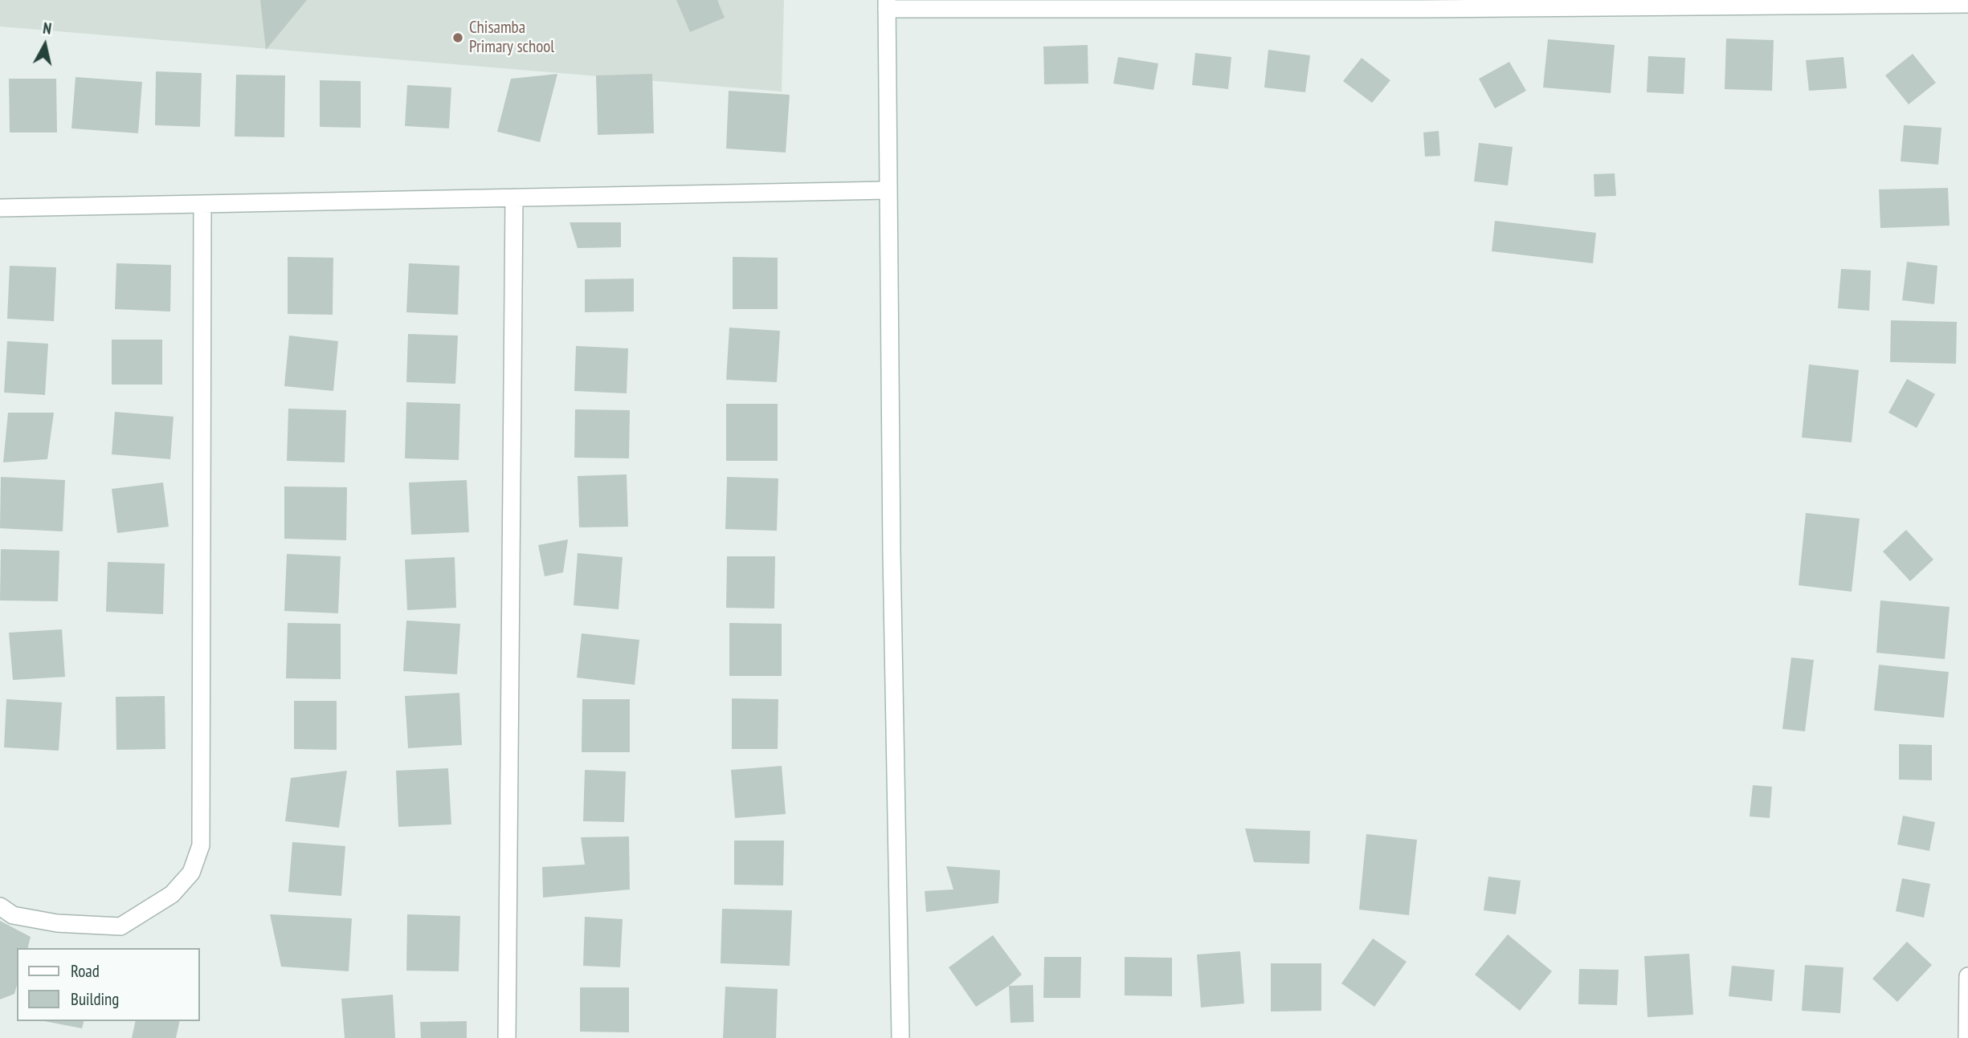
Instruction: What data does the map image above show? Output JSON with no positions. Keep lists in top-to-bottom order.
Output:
{
  "places": ["Chisamba Primary school"],
  "legend": ["Road", "Building"],
  "north": "top"
}
